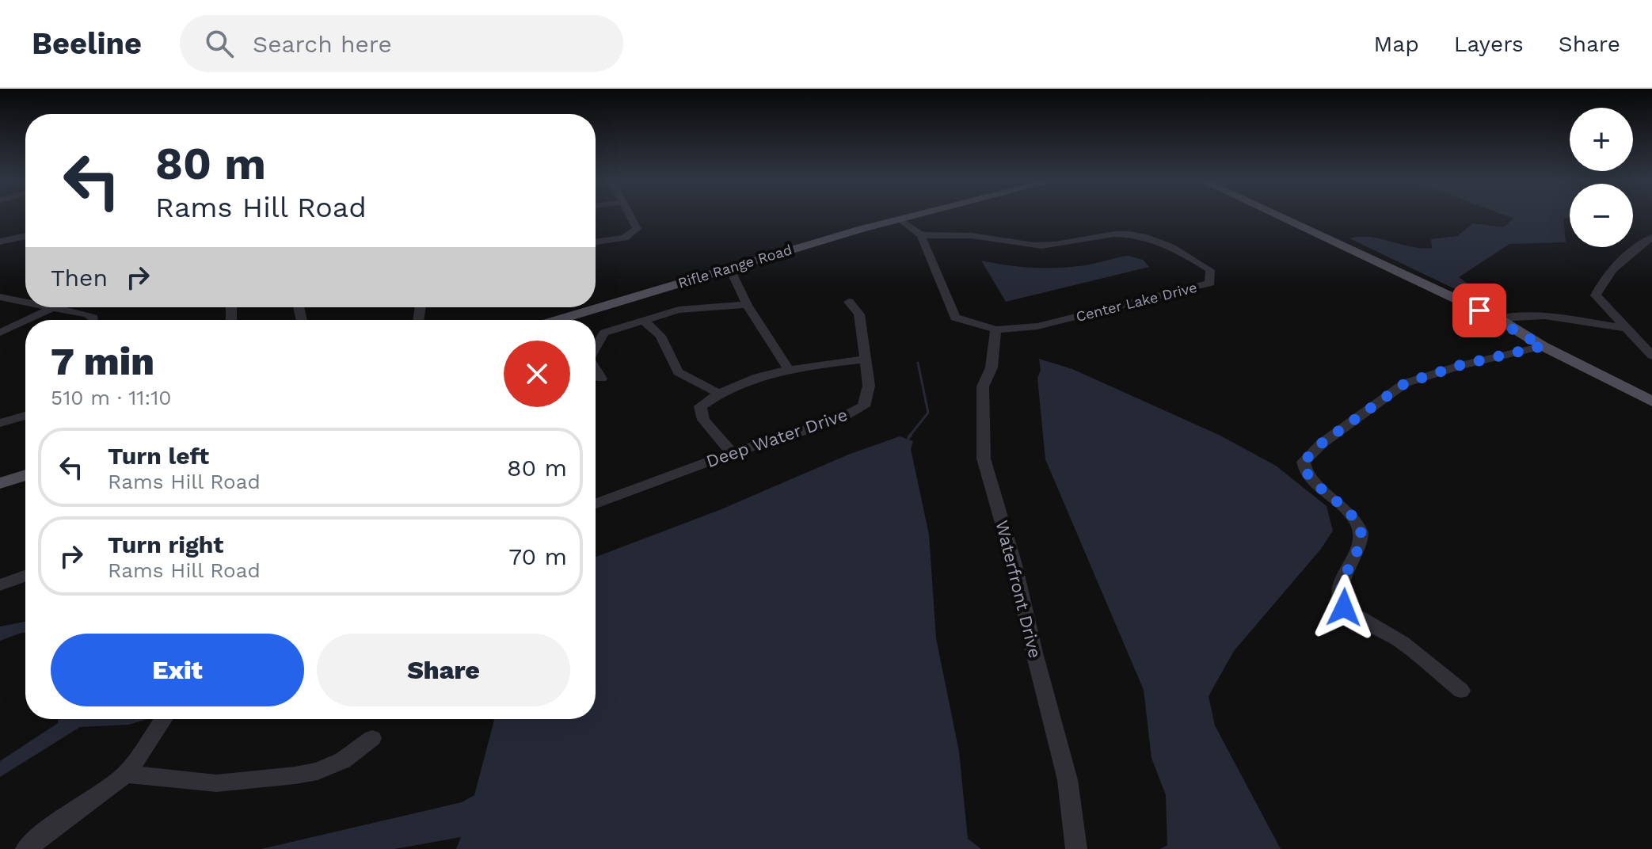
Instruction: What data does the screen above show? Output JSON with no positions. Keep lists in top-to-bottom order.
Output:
{
  "streets": {
    "main road": ["Rifle Range Road"],
    "street": ["Center Lake Drive", "Deep Water Drive", "Waterfront Drive"]
  },
  "crossings": [
    ["Rifle Range Road", "Center Lake Drive"],
    ["Center Lake Drive", "Waterfront Drive"]
  ],
  "page": {
    "header": "Beeline",
    "search": "Search here",
    "nav": ["Map", "Layers", "Share"],
    "map_buttons": ["+", "−"],
    "turn": ["80 m", "Rams Hill Road"],
    "then": "Then",
    "heading": ["7 min", "510 m · 11:10"],
    "list": [
      {
        "name": "Turn left",
        "note": "Rams Hill Road",
        "value": "80 m"
      },
      {
        "name": "Turn right",
        "note": "Rams Hill Road",
        "value": "70 m"
      }
    ],
    "buttons": ["Exit", "Share"]
  }
}
